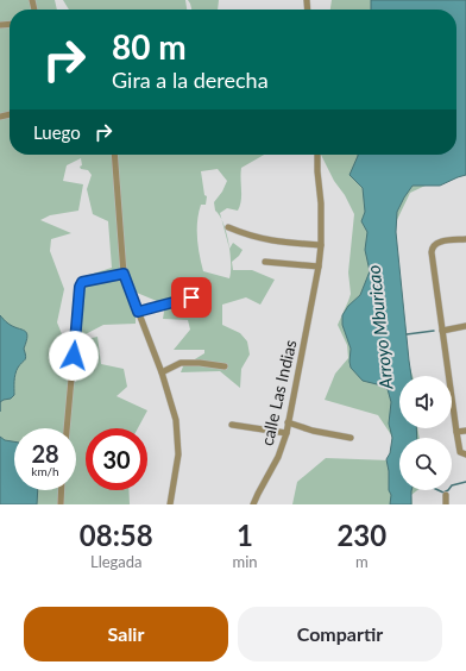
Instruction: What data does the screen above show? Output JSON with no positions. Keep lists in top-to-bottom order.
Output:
{
  "streets": {
    "street": ["calle Las Indias"]
  },
  "water": ["Arroyo Mburicao"],
  "page": {
    "turn": ["80 m", "Gira a la derecha"],
    "then": "Luego",
    "speed": "28 km/h",
    "limit": "30",
    "eta": [
      "08:58",
      "Llegada",
      "1",
      "min",
      "230",
      "m"
    ],
    "buttons": ["Salir", "Compartir"]
  }
}
